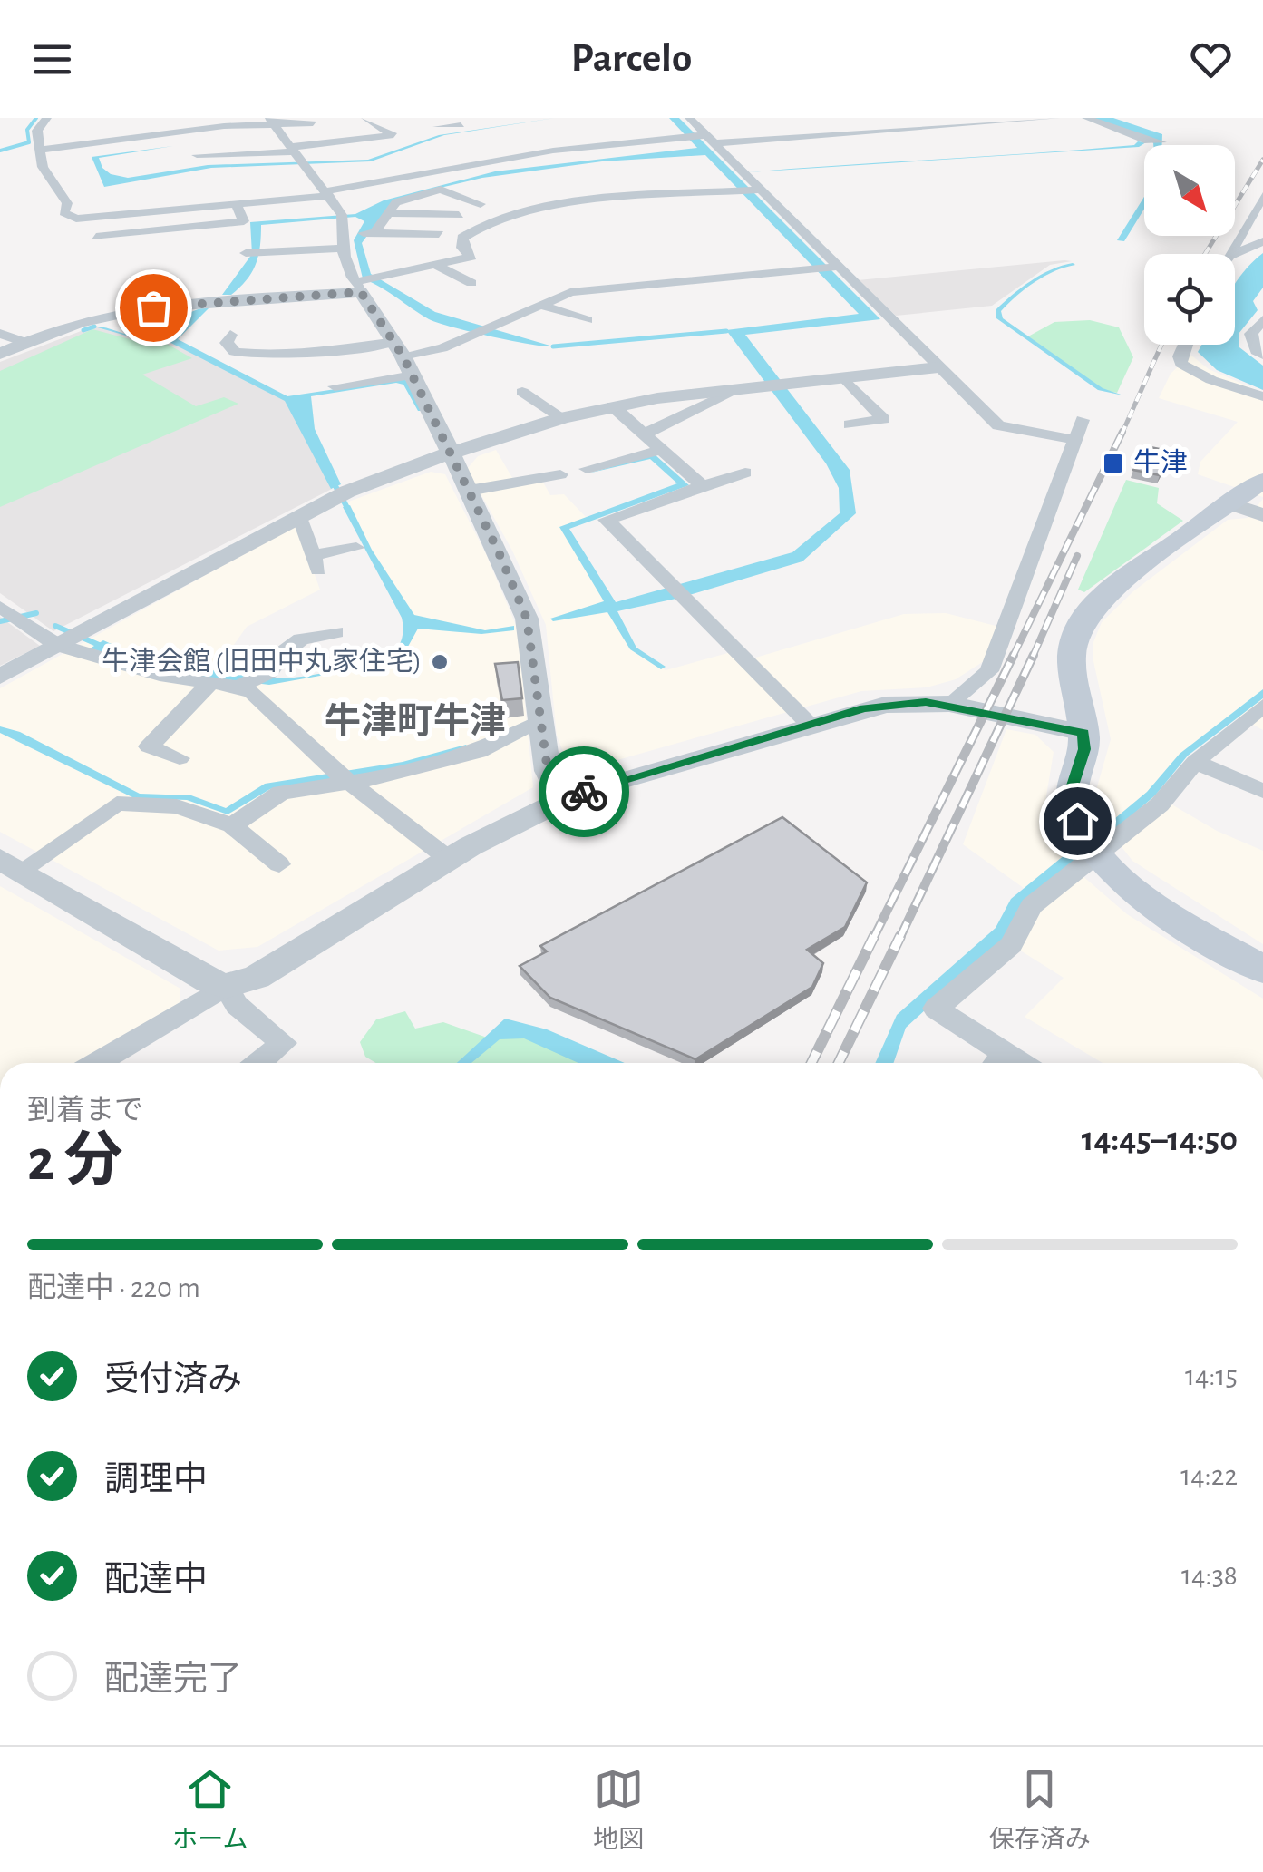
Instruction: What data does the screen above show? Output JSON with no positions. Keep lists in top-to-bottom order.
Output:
{
  "districts": ["牛津町牛津"],
  "places": {
    "transit": ["牛津"],
    "other": ["牛津会館 (旧田中丸家住宅)"]
  },
  "north": "bottom right",
  "page": {
    "header": "Parcelo",
    "heading": ["2 分", "到着まで", "14:45–14:50"],
    "bar": "配達中 · 220 m",
    "list": [
      ["受付済み", "14:15"],
      ["調理中", "14:22"],
      ["配達中", "14:38"],
      "配達完了"
    ],
    "tabs": ["ホーム", "地図", "保存済み"]
  }
}
